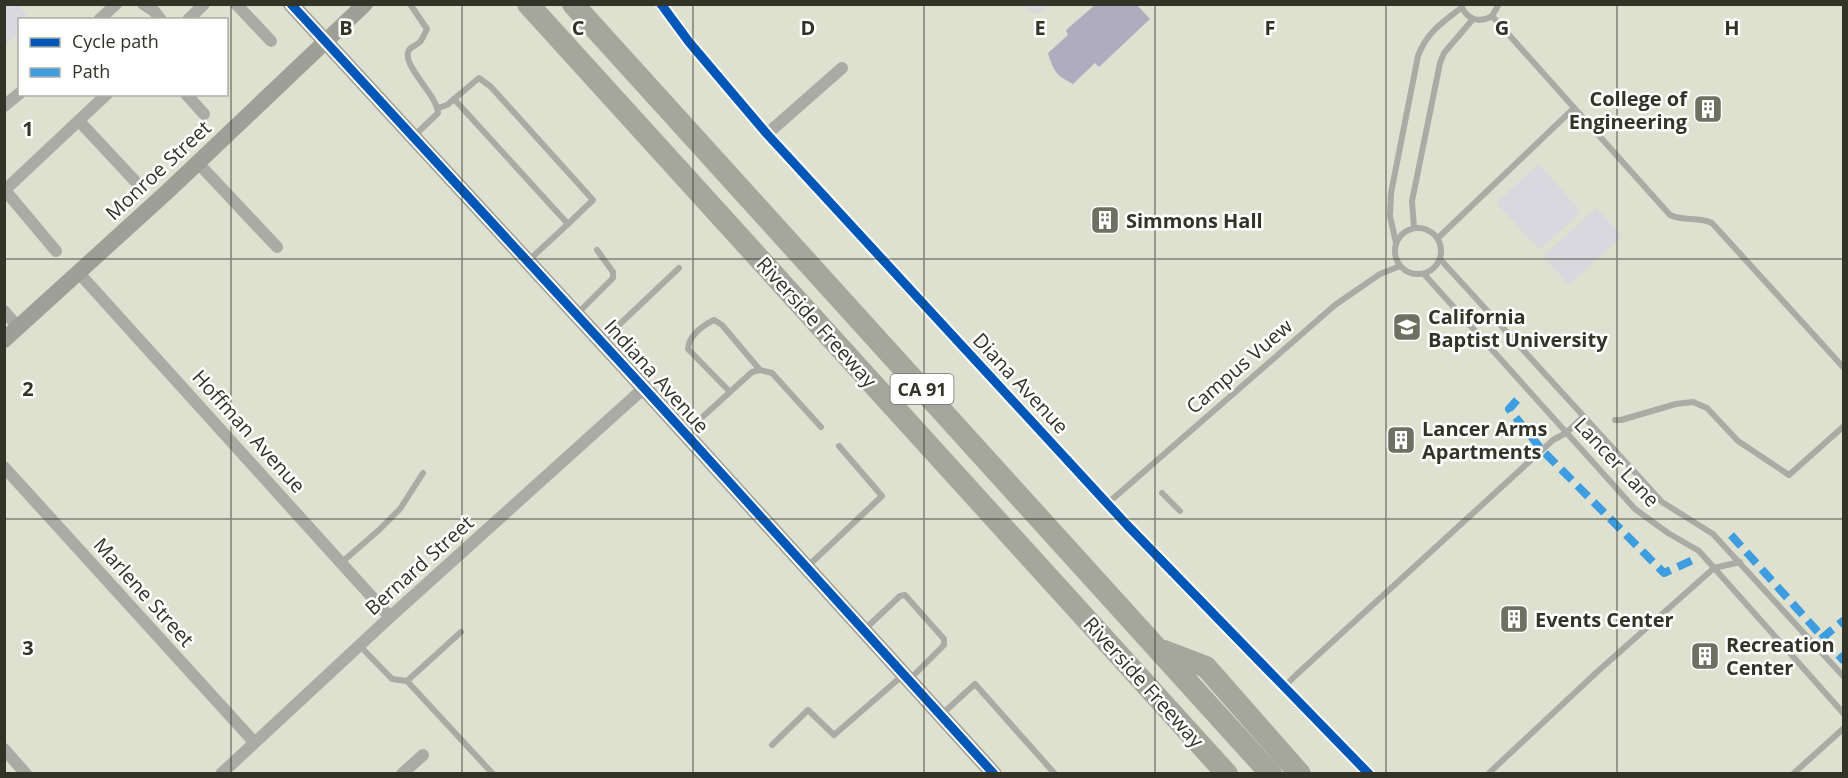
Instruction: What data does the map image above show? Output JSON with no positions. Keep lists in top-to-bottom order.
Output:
{
  "streets": {
    "highway": ["Riverside Freeway", "CA 91"],
    "street": [
      "Monroe Street",
      "Indiana Avenue",
      "Diana Avenue",
      "Hoffman Avenue",
      "Bernard Street",
      "Marlene Street"
    ],
    "lane": ["Campus Vuew", "Lancer Lane"]
  },
  "crossings": [
    ["Monroe Street", "Indiana Avenue"],
    ["Monroe Street", "Hoffman Avenue"],
    ["Campus Vuew", "Diana Avenue"],
    ["Campus Vuew", "Lancer Lane"],
    ["Indiana Avenue", "Bernard Street"],
    ["Hoffman Avenue", "Bernard Street"],
    ["Bernard Street", "Marlene Street"]
  ],
  "places": {
    "building": [
      "College of Engineering",
      "Simmons Hall",
      "Lancer Arms Apartments",
      "Events Center",
      "Recreation Center"
    ],
    "school or university": ["California Baptist University"]
  },
  "legend": ["Cycle path", "Path"],
  "grid": {
    "columns": [
      "B",
      "C",
      "D",
      "E",
      "F",
      "G",
      "H"
    ],
    "rows": ["1", "2", "3"]
  }
}
